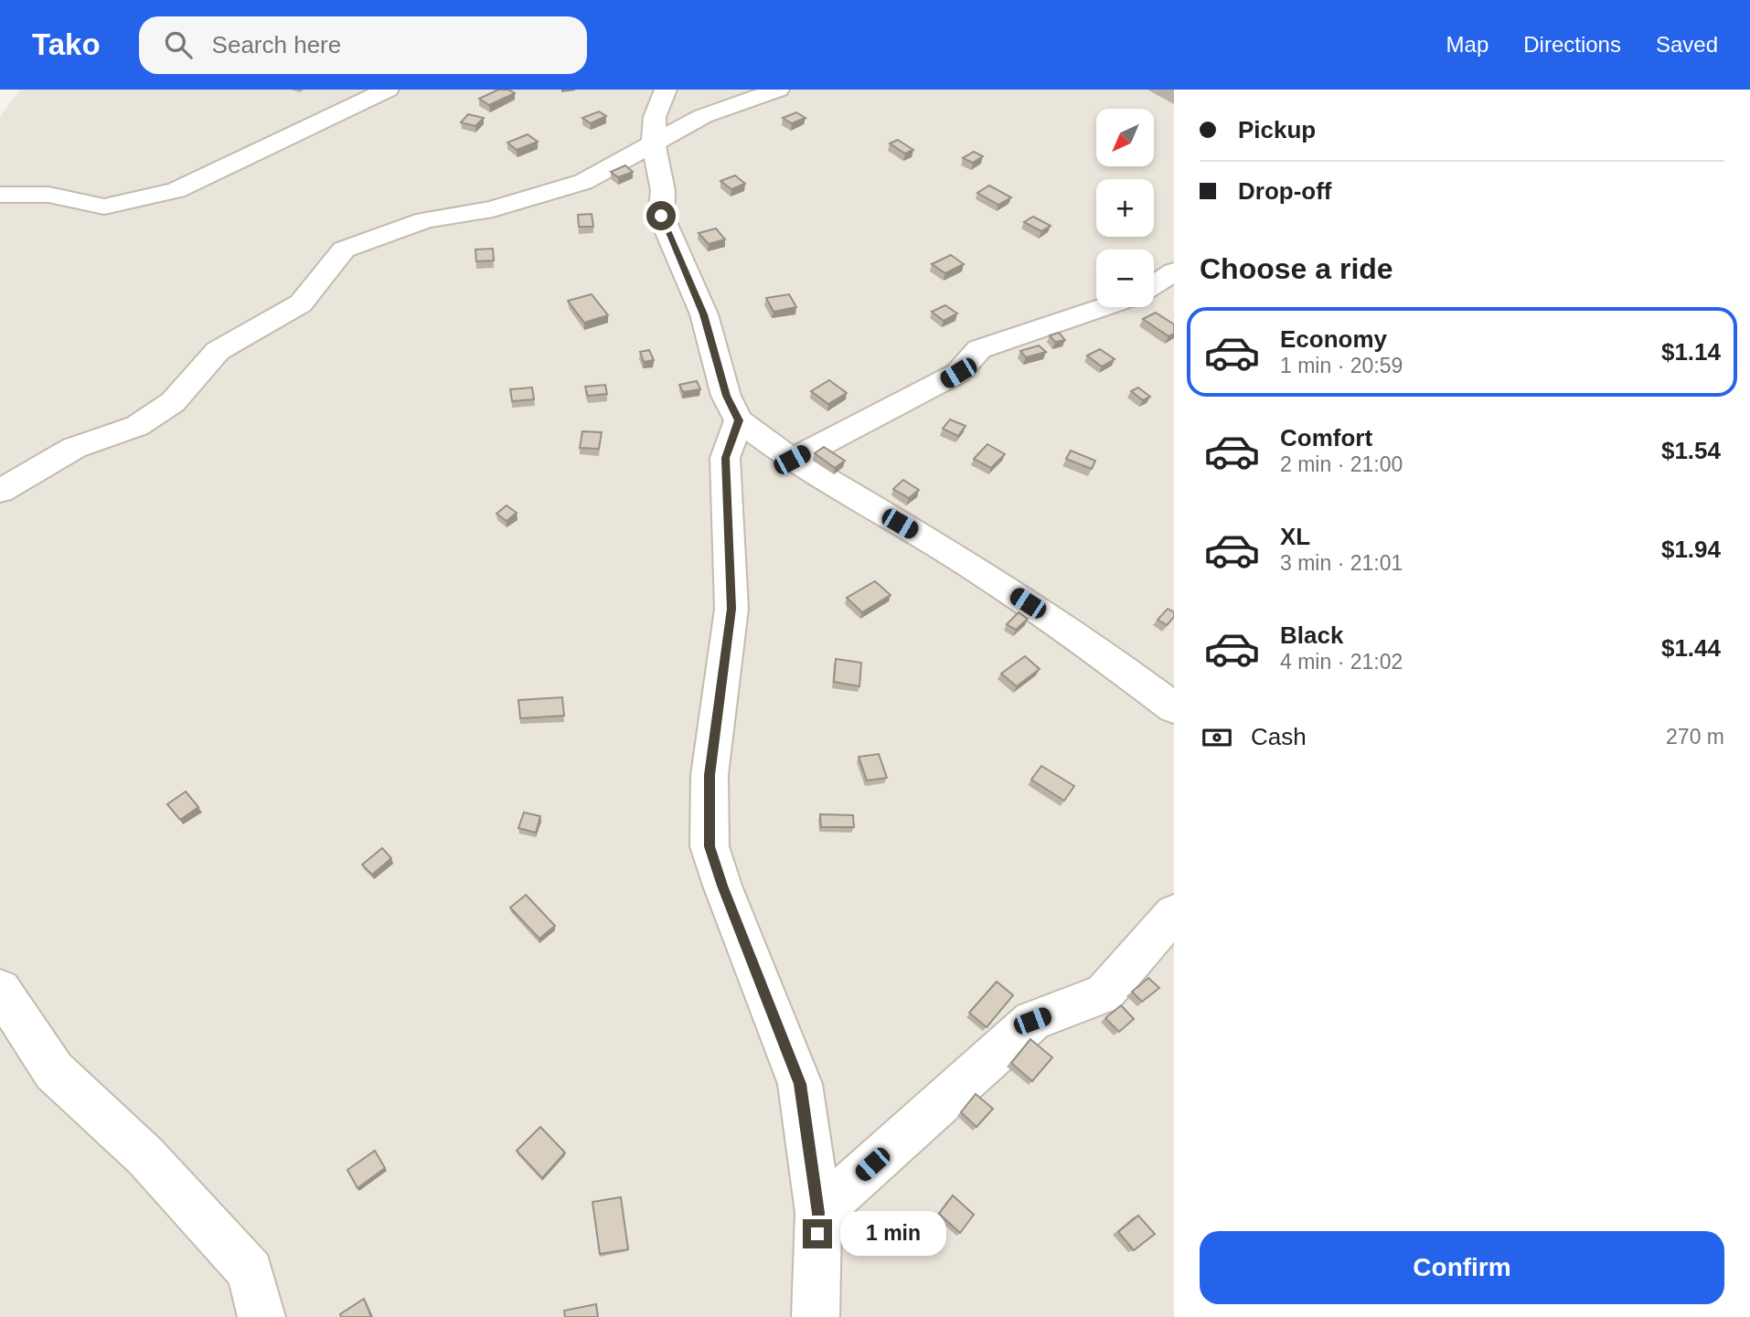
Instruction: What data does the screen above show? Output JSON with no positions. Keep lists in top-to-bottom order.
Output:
{
  "north": "bottom left",
  "page": {
    "header": "Tako",
    "search": "Search here",
    "nav": ["Map", "Directions", "Saved"],
    "banner": ["Pickup", "Drop-off"],
    "map_buttons": ["+", "−"],
    "heading": "Choose a ride",
    "list": [
      {
        "name": "Economy",
        "note": "1 min · 20:59",
        "value": "$1.14"
      },
      {
        "name": "Comfort",
        "note": "2 min · 21:00",
        "value": "$1.54"
      },
      {
        "name": "XL",
        "note": "3 min · 21:01",
        "value": "$1.94"
      },
      {
        "name": "Black",
        "note": "4 min · 21:02",
        "value": "$1.44"
      }
    ],
    "pay": ["Cash", "270 m"],
    "bubble": "1 min",
    "buttons": "Confirm"
  }
}
